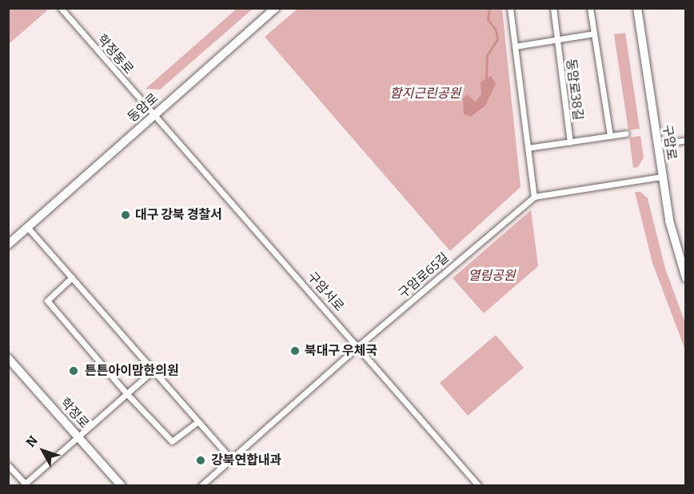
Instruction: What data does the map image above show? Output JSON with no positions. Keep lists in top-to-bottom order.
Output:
{
  "streets": {
    "main road": ["동암로", "구암로", "학정로"],
    "street": [
      "학정동로",
      "동암로38길",
      "구암로65길",
      "구암서로"
    ]
  },
  "crossings": [
    ["학정동로", "동암로"],
    ["학정동로", "구암서로"],
    ["동암로", "구암서로"],
    ["구암로65길", "구암서로"]
  ],
  "parks": ["함지근린공원", "열림공원"],
  "places": [
    "대구 강북 경찰서",
    "북대구 우체국",
    "튼튼아이맘한의원",
    "강북연합내과"
  ],
  "north": "top left"
}
